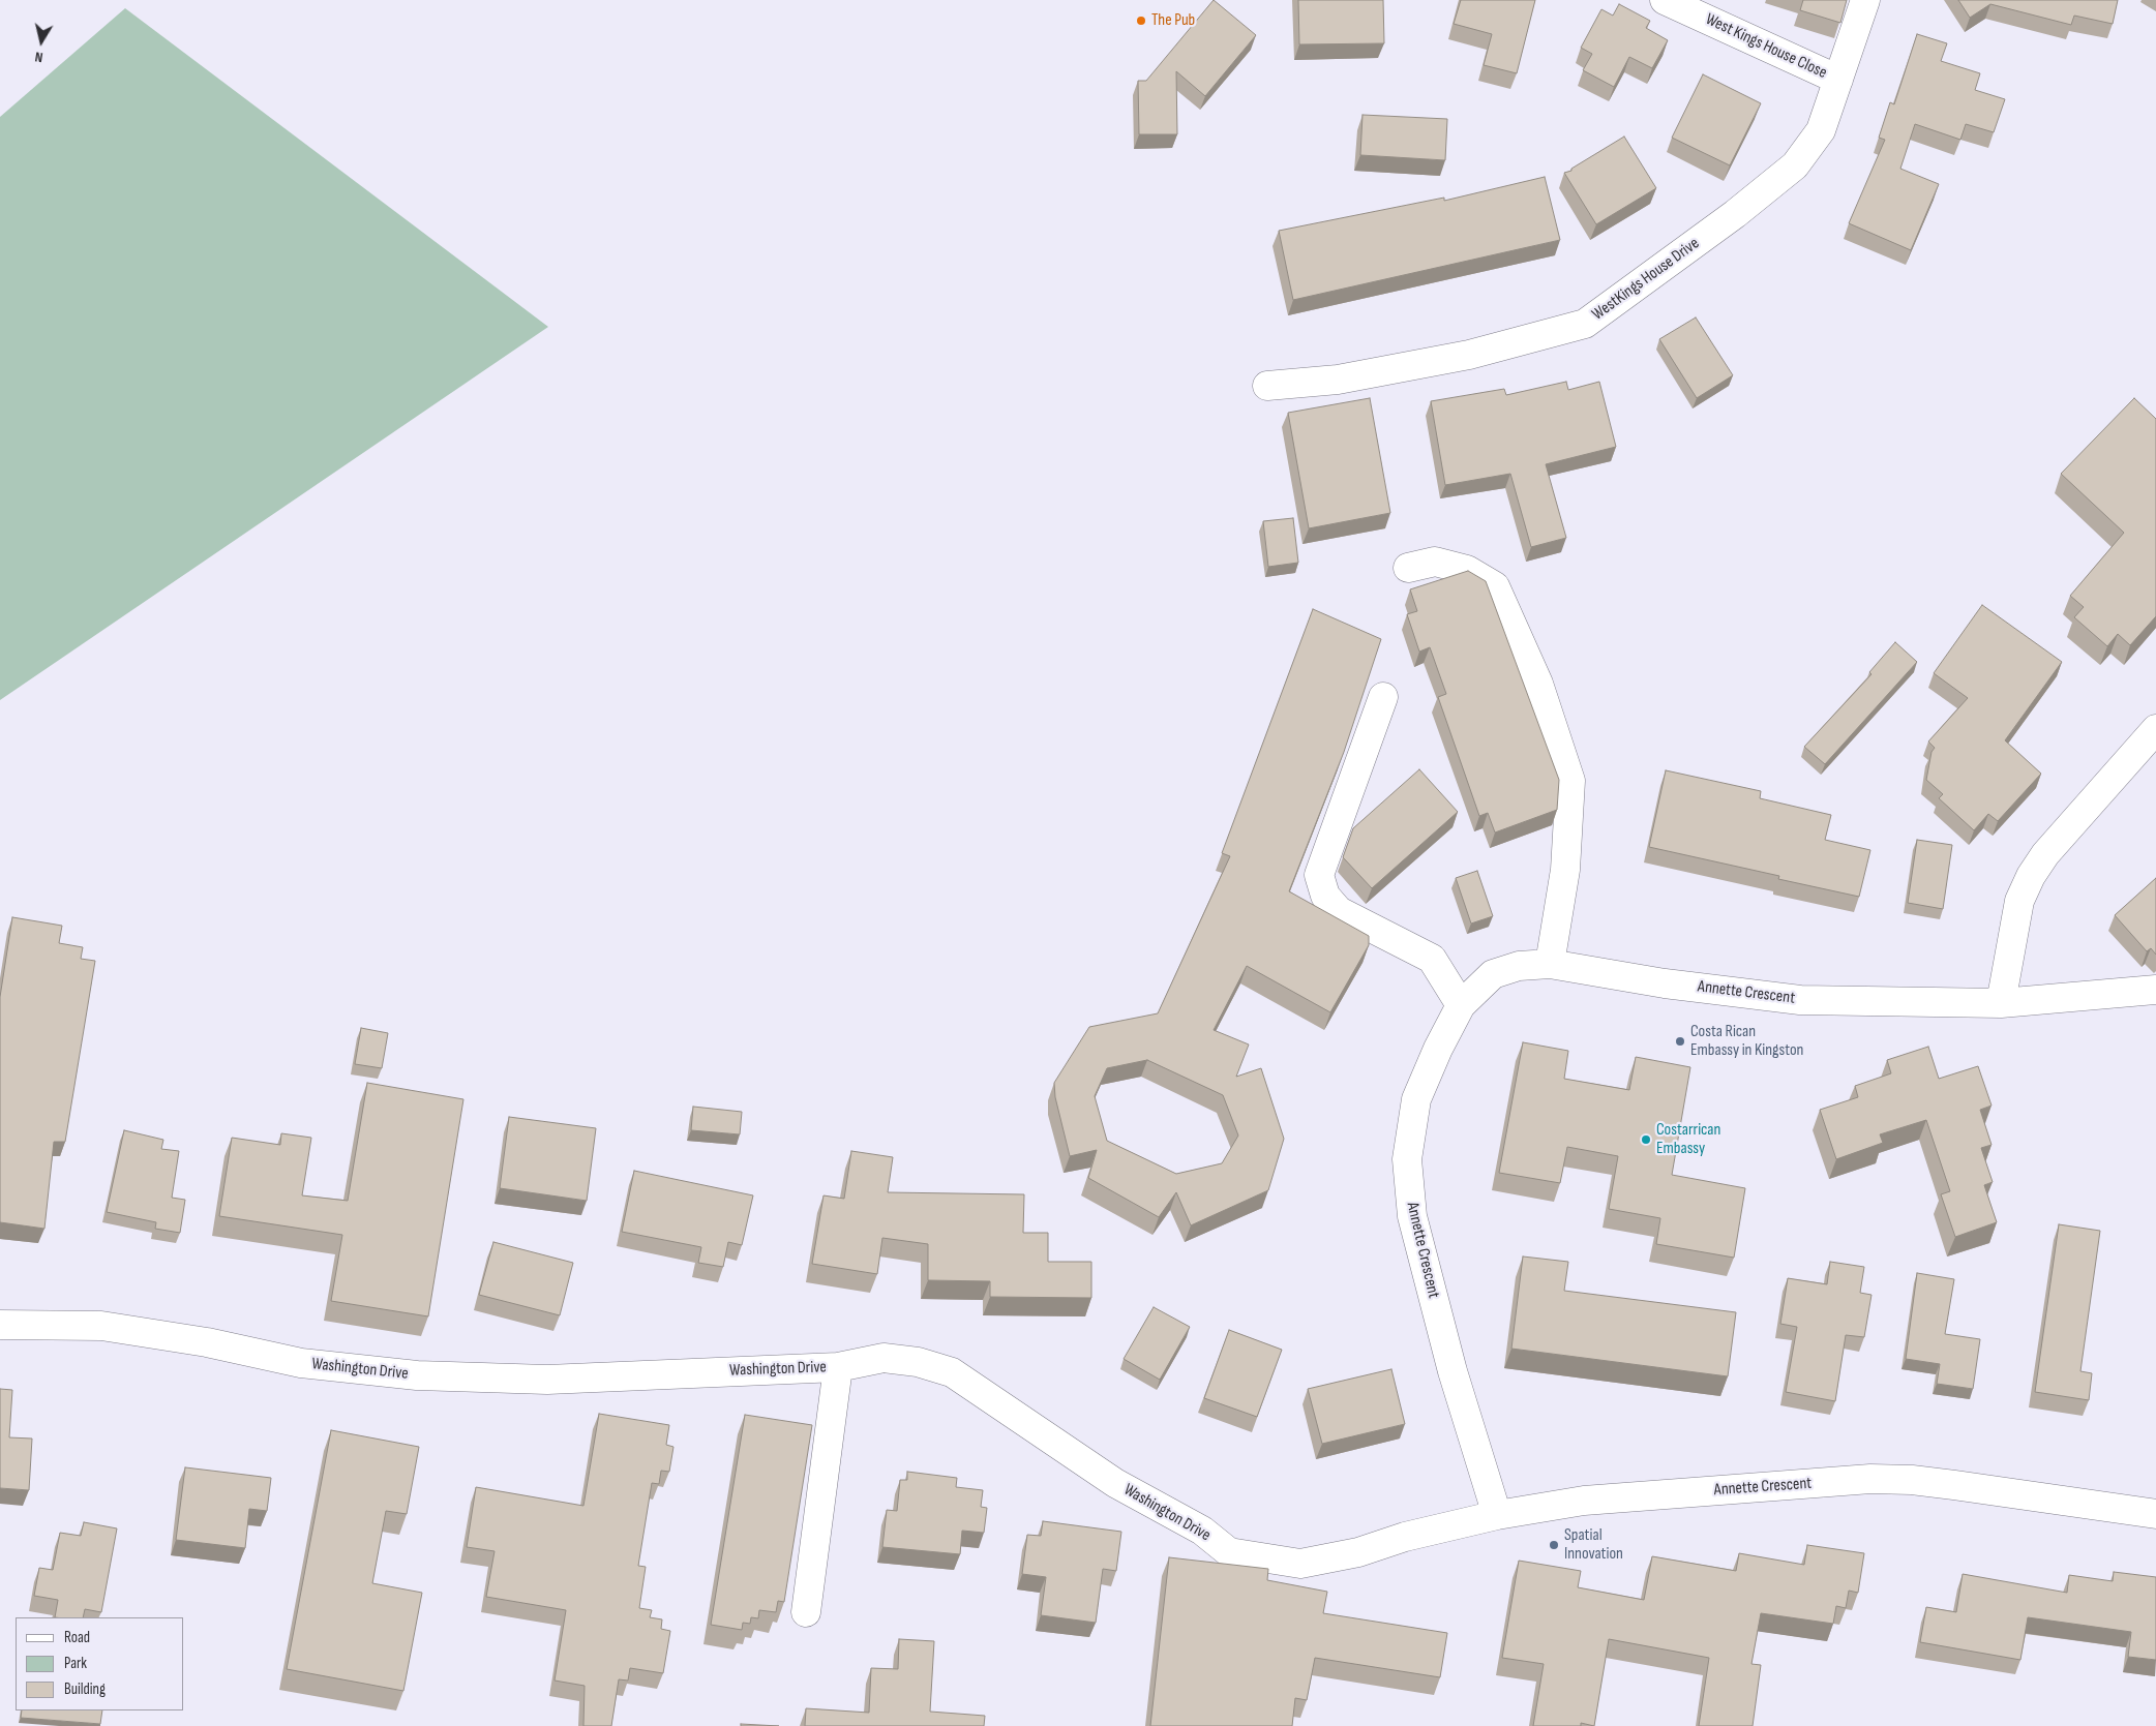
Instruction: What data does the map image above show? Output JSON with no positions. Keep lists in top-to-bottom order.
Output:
{
  "streets": {
    "street": [
      "West Kings House Close",
      "WestKings House Drive",
      "Annette Crescent",
      "Washington Drive"
    ]
  },
  "crossings": [
    ["West Kings House Close", "WestKings House Drive"],
    ["Annette Crescent", "Washington Drive"]
  ],
  "places": [
    "The Pub",
    "Costa Rican Embassy in Kingston",
    "Costarrican Embassy",
    "Spatial Innovation"
  ],
  "legend": ["Road", "Park", "Building"],
  "north": "bottom"
}
